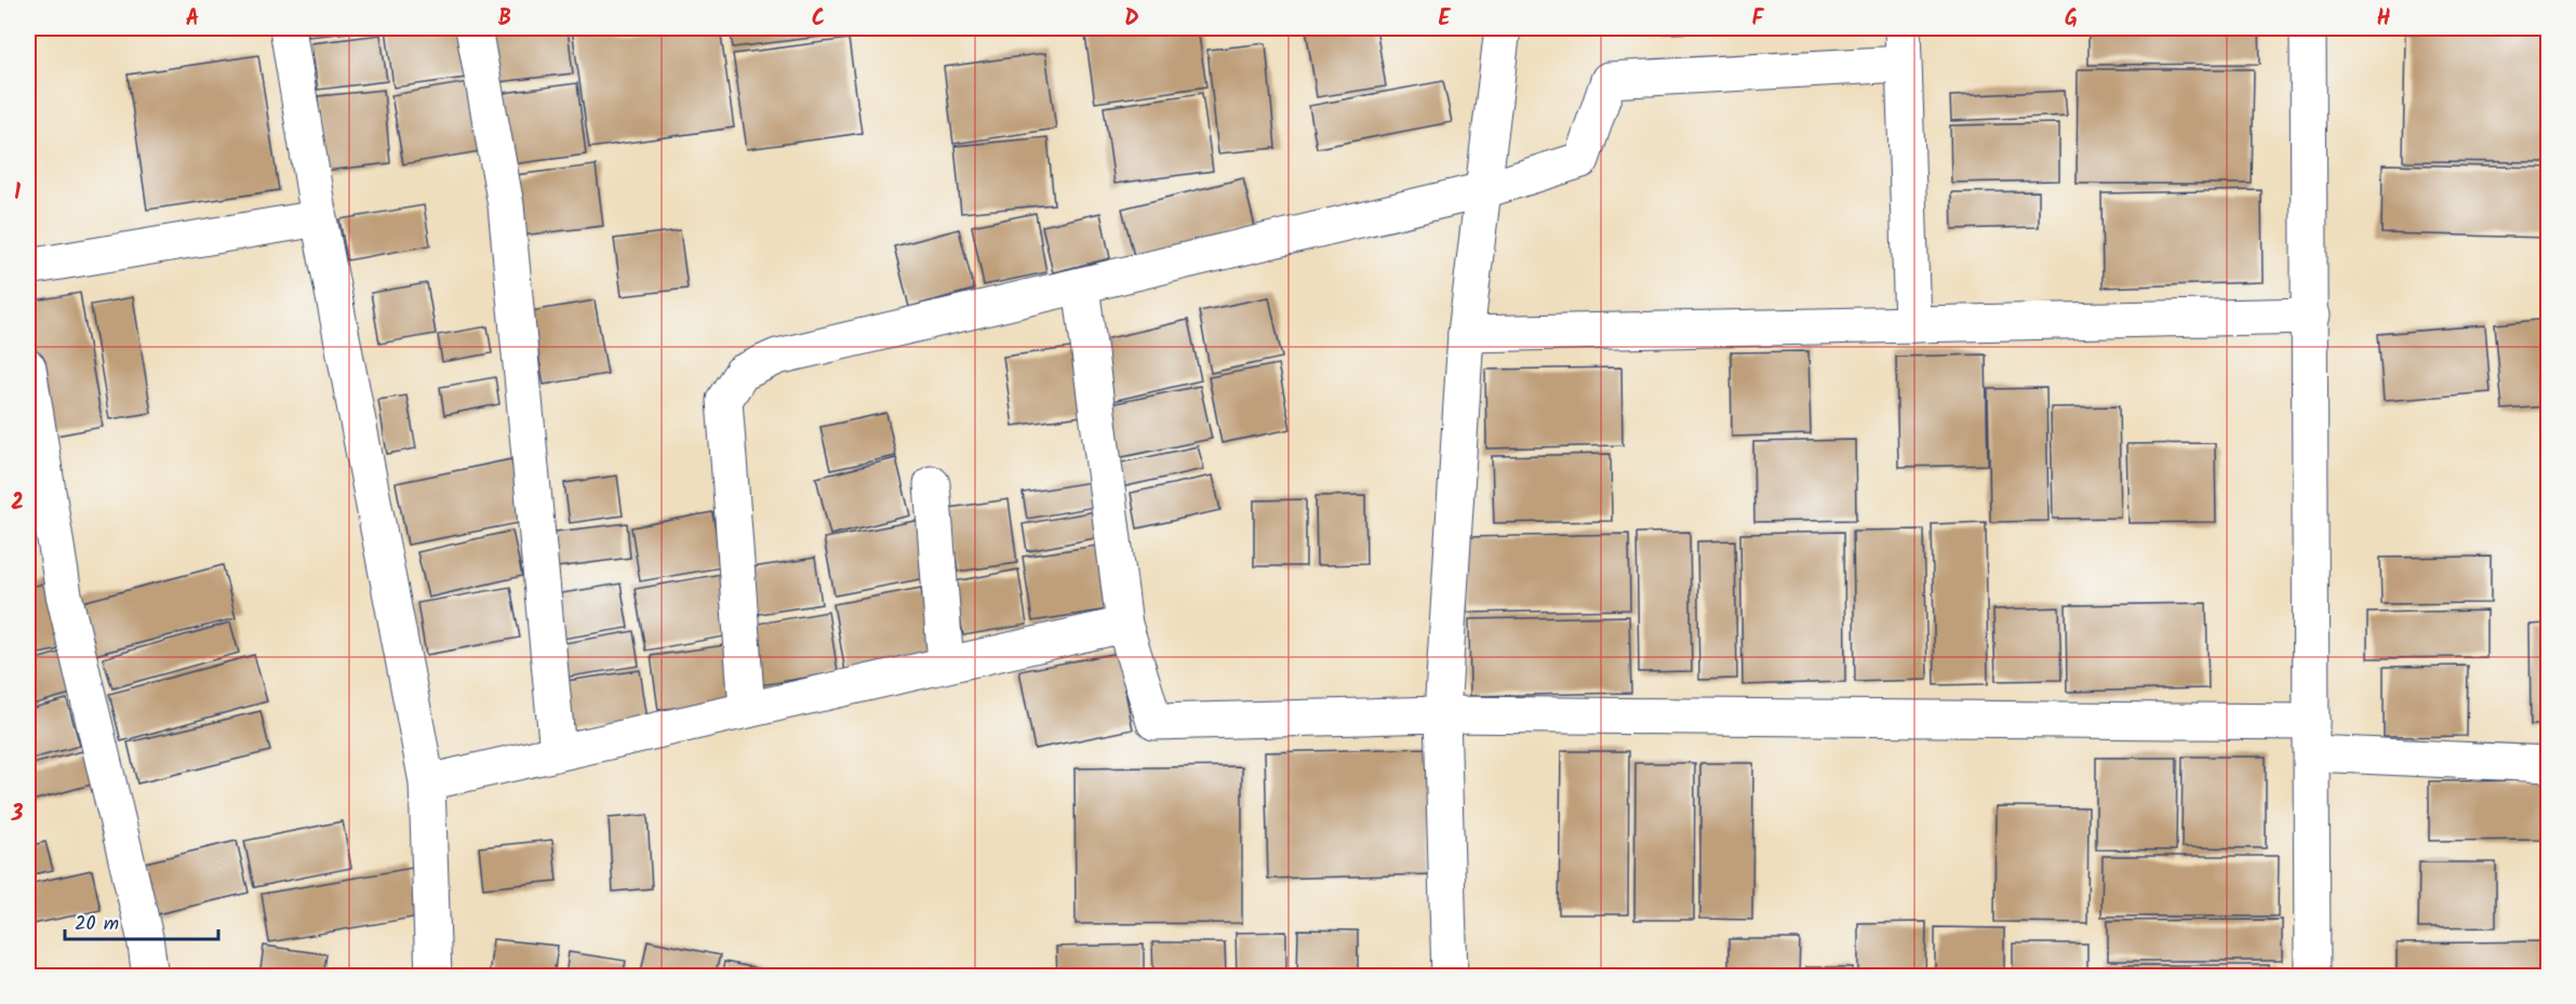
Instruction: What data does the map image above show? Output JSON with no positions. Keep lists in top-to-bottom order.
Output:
{
  "scale_bar": "20 m",
  "grid": {
    "columns": [
      "A",
      "B",
      "C",
      "D",
      "E",
      "F",
      "G",
      "H"
    ],
    "rows": ["1", "2", "3"]
  }
}
